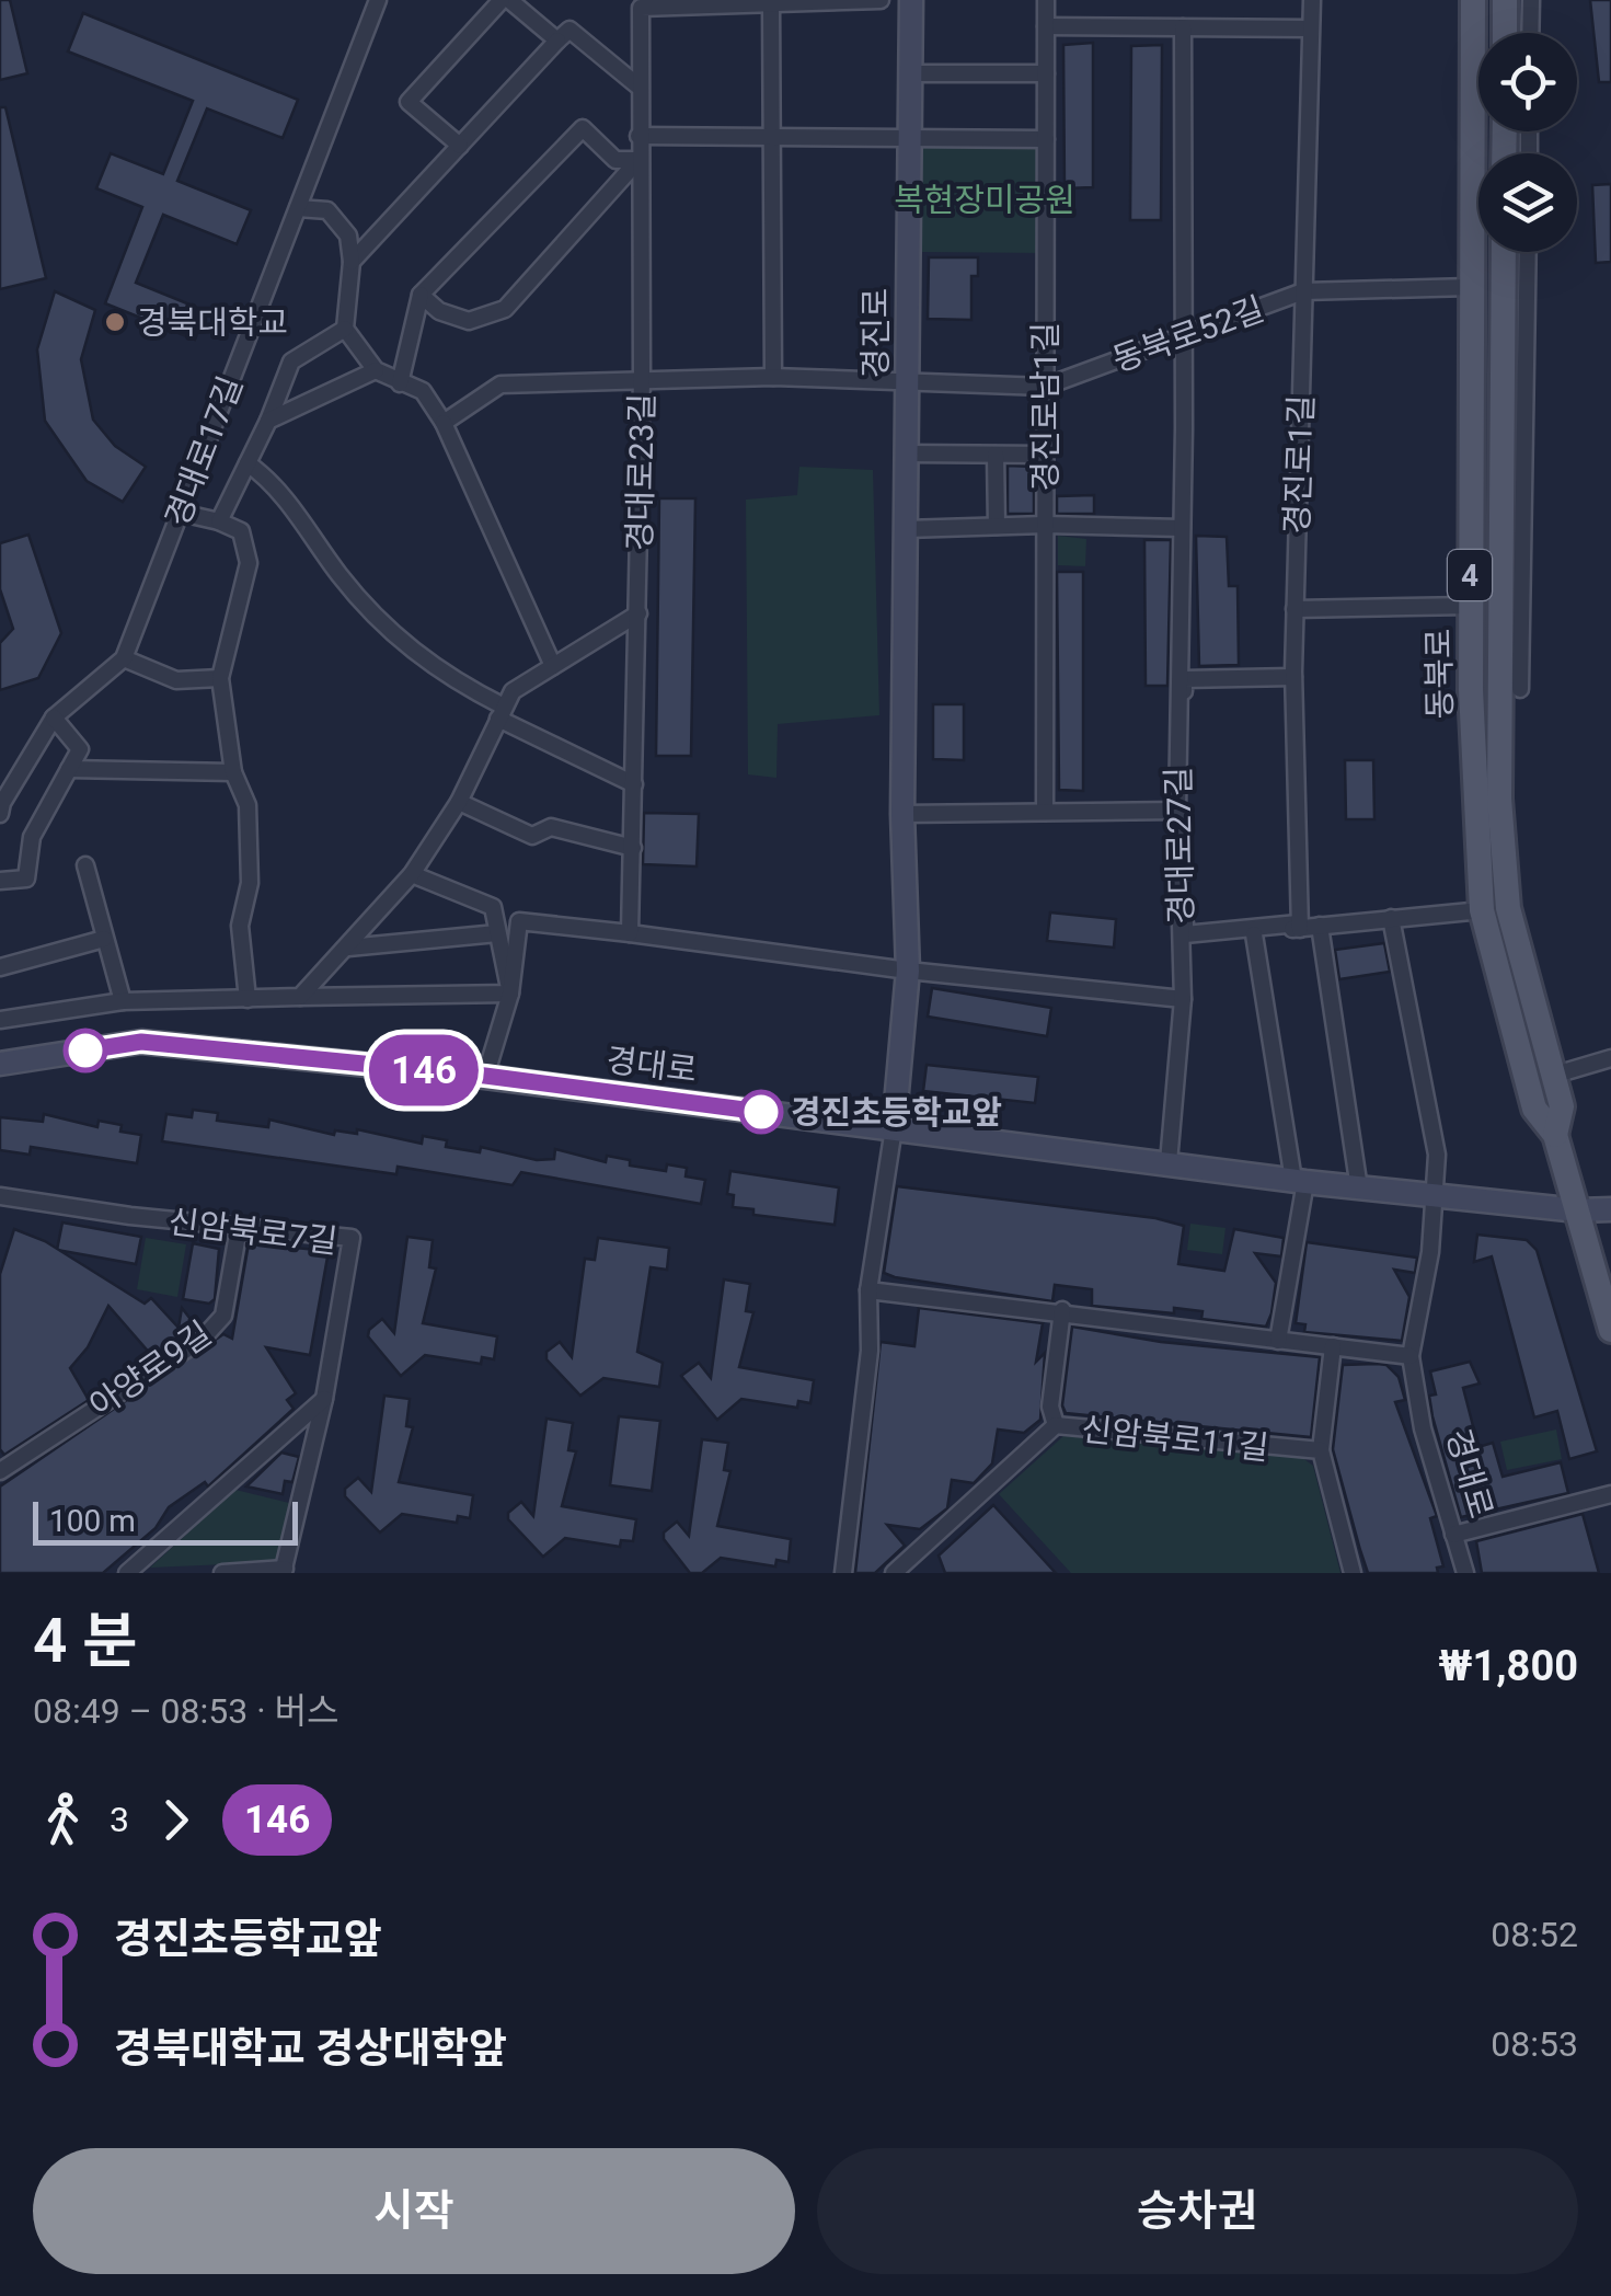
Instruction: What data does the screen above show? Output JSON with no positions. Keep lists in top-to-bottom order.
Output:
{
  "streets": {
    "main road": [
      "경진로",
      "4",
      "동북로",
      "경대로"
    ],
    "street": [
      "동북로52길",
      "경진로남1길",
      "경대로17길",
      "경진로1길",
      "경대로23길",
      "경대로27길",
      "신암북로7길",
      "아양로9길",
      "신암북로11길"
    ]
  },
  "crossings": [
    ["경진로", "동북로52길"],
    ["경진로", "경대로"],
    ["동북로52길", "경진로남1길"],
    ["동북로52길", "경진로1길"],
    ["동북로52길", "경대로23길"],
    ["동북로52길", "동북로"],
    ["동북로52길", "경대로27길"],
    ["동북로", "경대로"],
    ["경대로27길", "경대로"],
    ["신암북로7길", "아양로9길"]
  ],
  "parks": ["복현장미공원"],
  "places": ["경북대학교", "경진초등학교앞"],
  "lines": ["bus line 146"],
  "scale_bar": "100 m",
  "page": {
    "on_map": "146",
    "scale": "100 m",
    "heading": ["4 분", "08:49 – 08:53 · 버스", "₩1,800"],
    "legs": ["3", "146"],
    "list": [
      {
        "name": "경진초등학교앞",
        "value": "08:52"
      },
      {
        "name": "경북대학교 경상대학앞",
        "value": "08:53"
      }
    ],
    "buttons": ["시작", "승차권"]
  }
}
